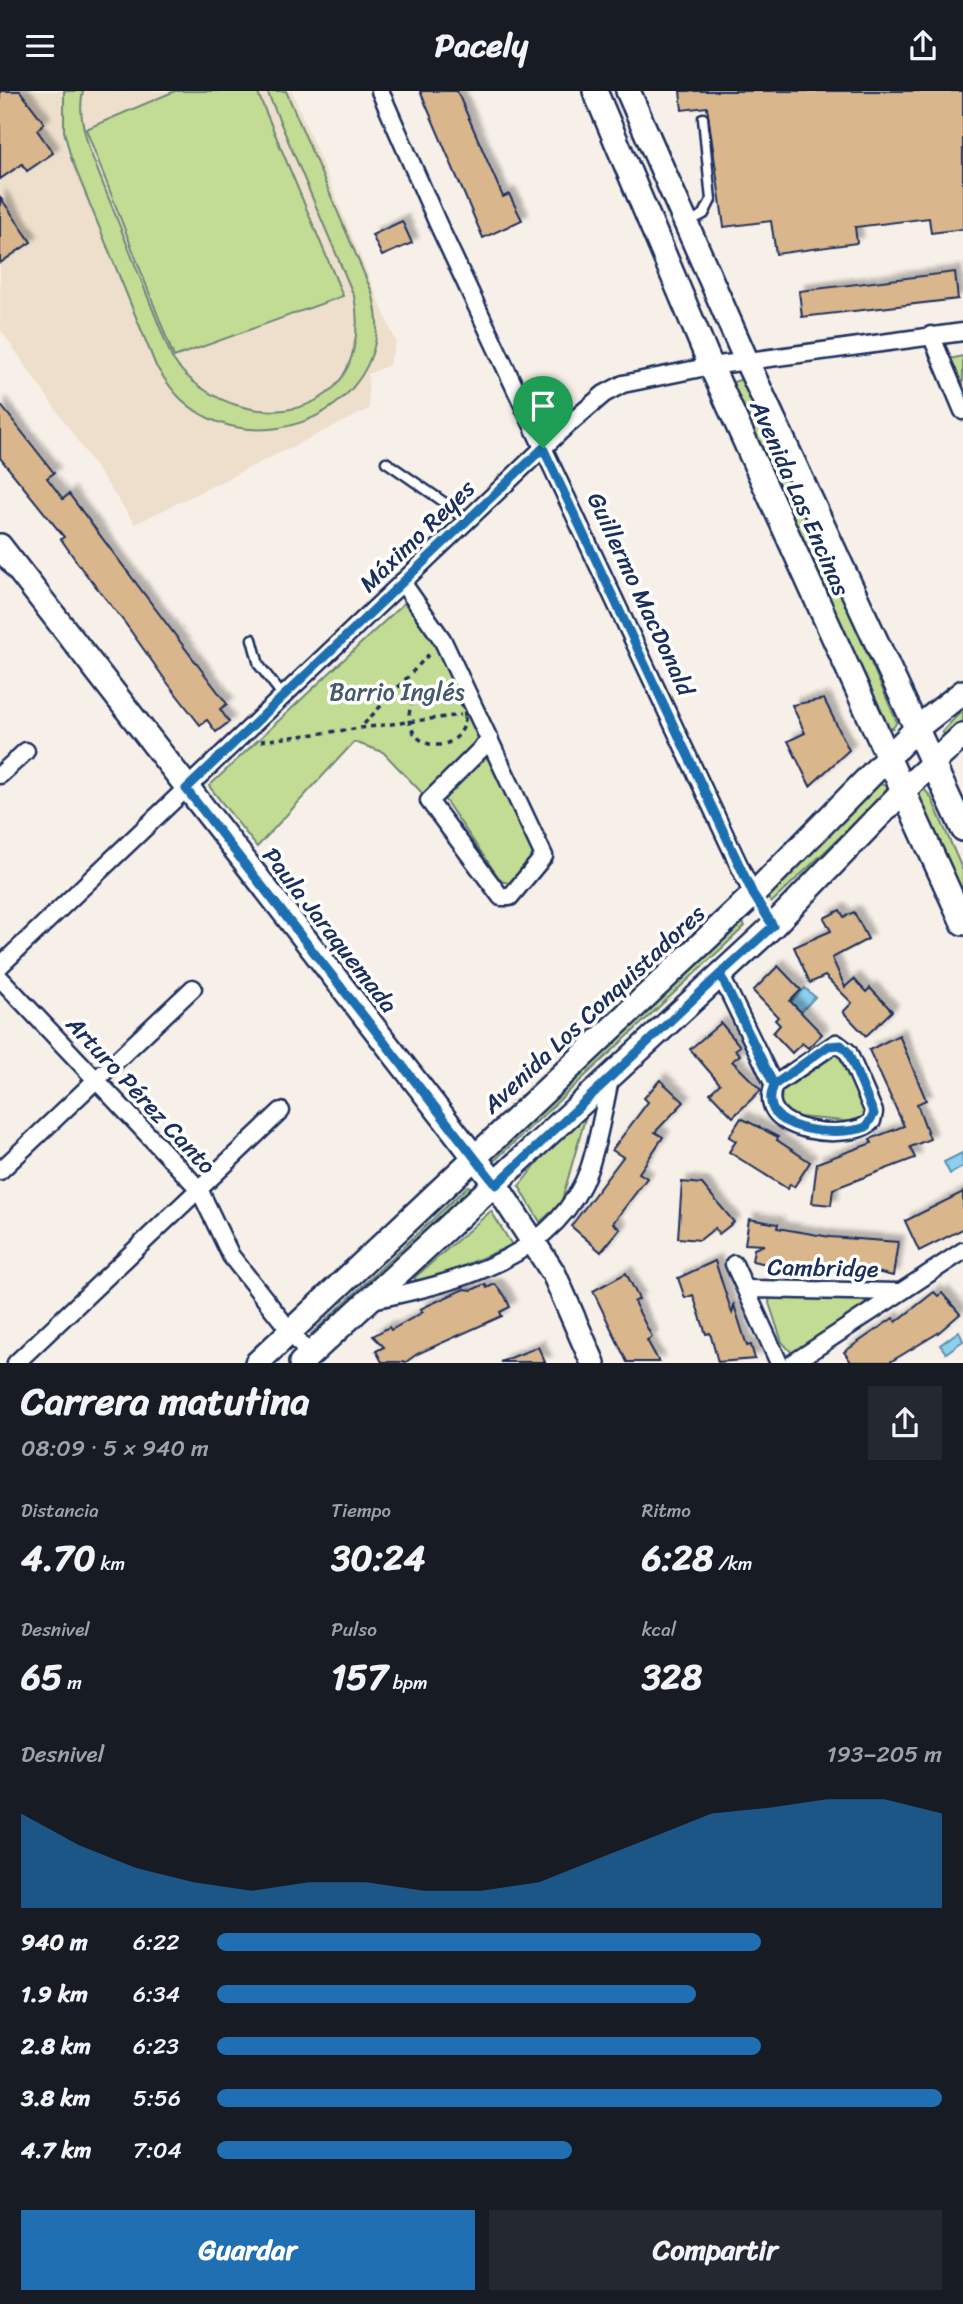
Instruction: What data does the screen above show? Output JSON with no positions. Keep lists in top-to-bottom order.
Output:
{
  "streets": {
    "street": [
      "Avenida Las Encinas",
      "Máximo Reyes",
      "Guillermo MacDonald",
      "Paula Jaraquemada",
      "Avenida Los Conquistadores",
      "Arturo Pérez Canto",
      "Cambridge"
    ]
  },
  "crossings": [
    ["Avenida Las Encinas", "Máximo Reyes"],
    ["Avenida Las Encinas", "Avenida Los Conquistadores"],
    ["Máximo Reyes", "Guillermo MacDonald"],
    ["Máximo Reyes", "Paula Jaraquemada"],
    ["Guillermo MacDonald", "Avenida Los Conquistadores"],
    ["Paula Jaraquemada", "Avenida Los Conquistadores"],
    ["Avenida Los Conquistadores", "Arturo Pérez Canto"]
  ],
  "parks": ["Barrio Inglés"],
  "page": {
    "header": "Pacely",
    "heading": ["Carrera matutina", "08:09 · 5 × 940 m"],
    "stats": [
      ["Distancia", "4.70 km"],
      ["Tiempo", "30:24"],
      ["Ritmo", "6:28 /km"],
      ["Desnivel", "65 m"],
      ["Pulso", "157 bpm"],
      ["kcal", "328"]
    ],
    "chart": ["Desnivel", "193–205 m"],
    "list": [
      {
        "name": "940 m",
        "note": "6:22"
      },
      {
        "name": "1.9 km",
        "note": "6:34"
      },
      {
        "name": "2.8 km",
        "note": "6:23"
      },
      {
        "name": "3.8 km",
        "note": "5:56"
      },
      {
        "name": "4.7 km",
        "note": "7:04"
      }
    ],
    "buttons": ["Guardar", "Compartir"]
  }
}
